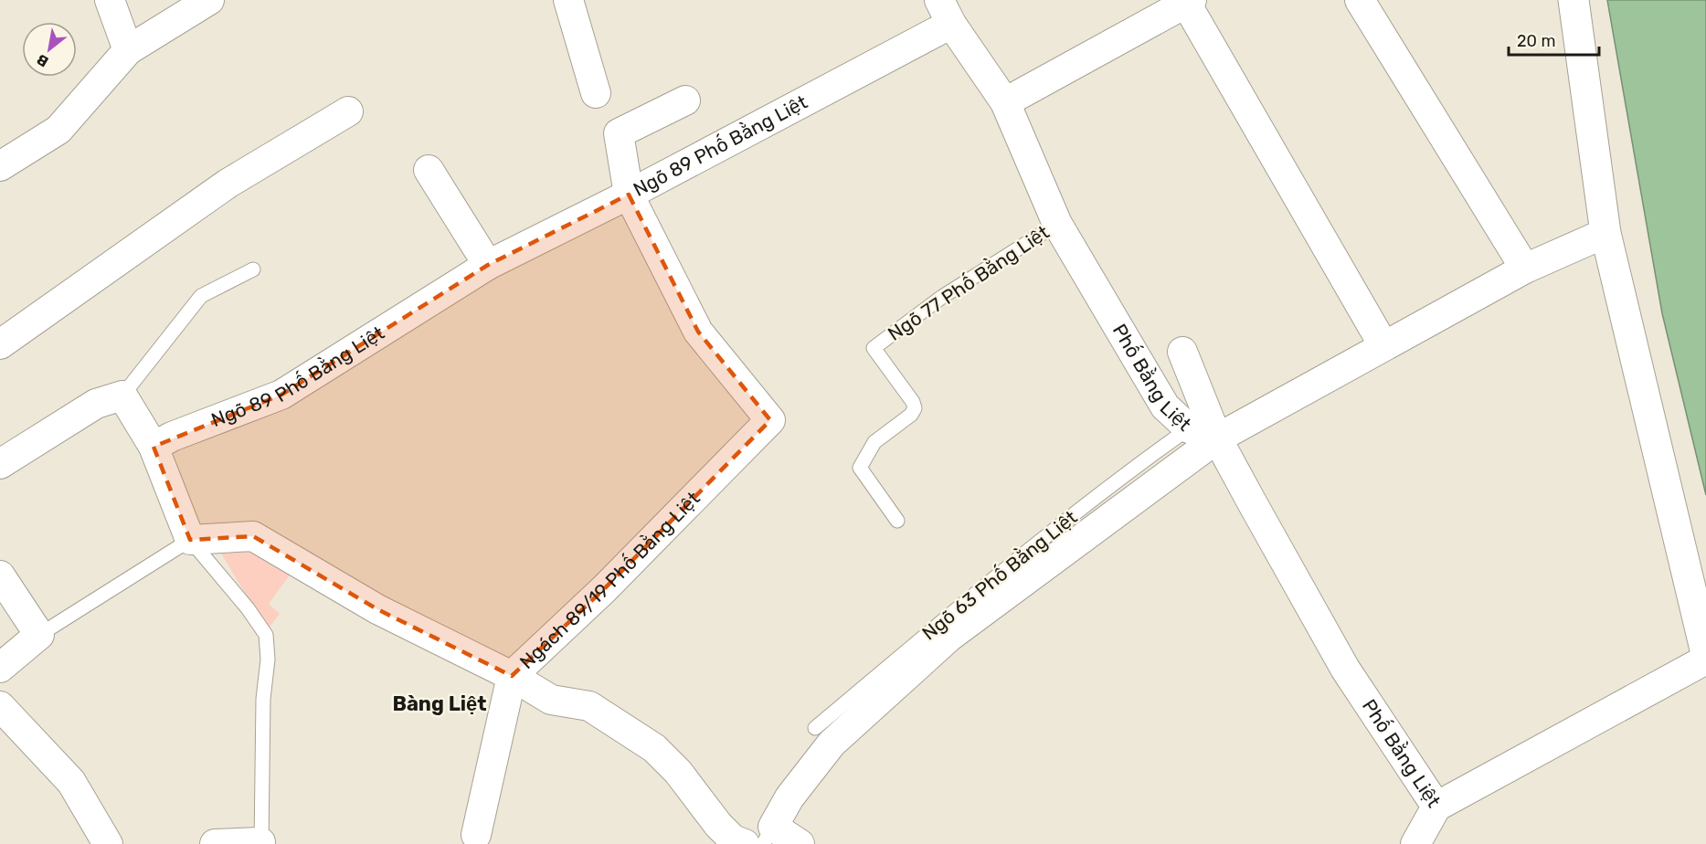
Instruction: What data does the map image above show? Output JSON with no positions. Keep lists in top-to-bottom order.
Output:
{
  "streets": {
    "street": ["Ngõ 89 Phố Bằng Liệt", "Phố Bằng Liệt", "Ngách 89/19 Phố Bằng Liệt"],
    "lane": ["Ngõ 77 Phố Bằng Liệt", "Ngõ 63 Phố Bằng Liệt"]
  },
  "crossings": [
    ["Ngõ 89 Phố Bằng Liệt", "Phố Bằng Liệt"],
    ["Ngõ 89 Phố Bằng Liệt", "Ngách 89/19 Phố Bằng Liệt"],
    ["Ngõ 77 Phố Bằng Liệt", "Phố Bằng Liệt"],
    ["Phố Bằng Liệt", "Ngõ 63 Phố Bằng Liệt"]
  ],
  "districts": ["Bàng Liệt"],
  "scale_bar": "20 m",
  "north": "bottom left"
}
